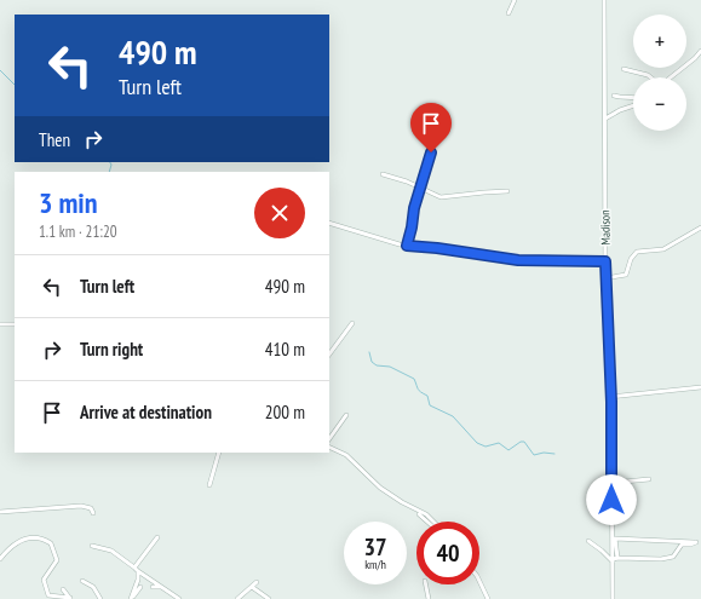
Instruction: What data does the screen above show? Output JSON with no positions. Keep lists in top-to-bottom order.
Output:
{
  "streets": {
    "street": ["Madison"]
  },
  "page": {
    "map_buttons": ["+", "−"],
    "turn": ["490 m", "Turn left"],
    "then": "Then",
    "heading": ["3 min", "1.1 km · 21:20"],
    "list": [
      {
        "name": "Turn left",
        "value": "490 m"
      },
      {
        "name": "Turn right",
        "value": "410 m"
      },
      {
        "name": "Arrive at destination",
        "value": "200 m"
      }
    ],
    "speed": "37 km/h",
    "limit": "40"
  }
}
